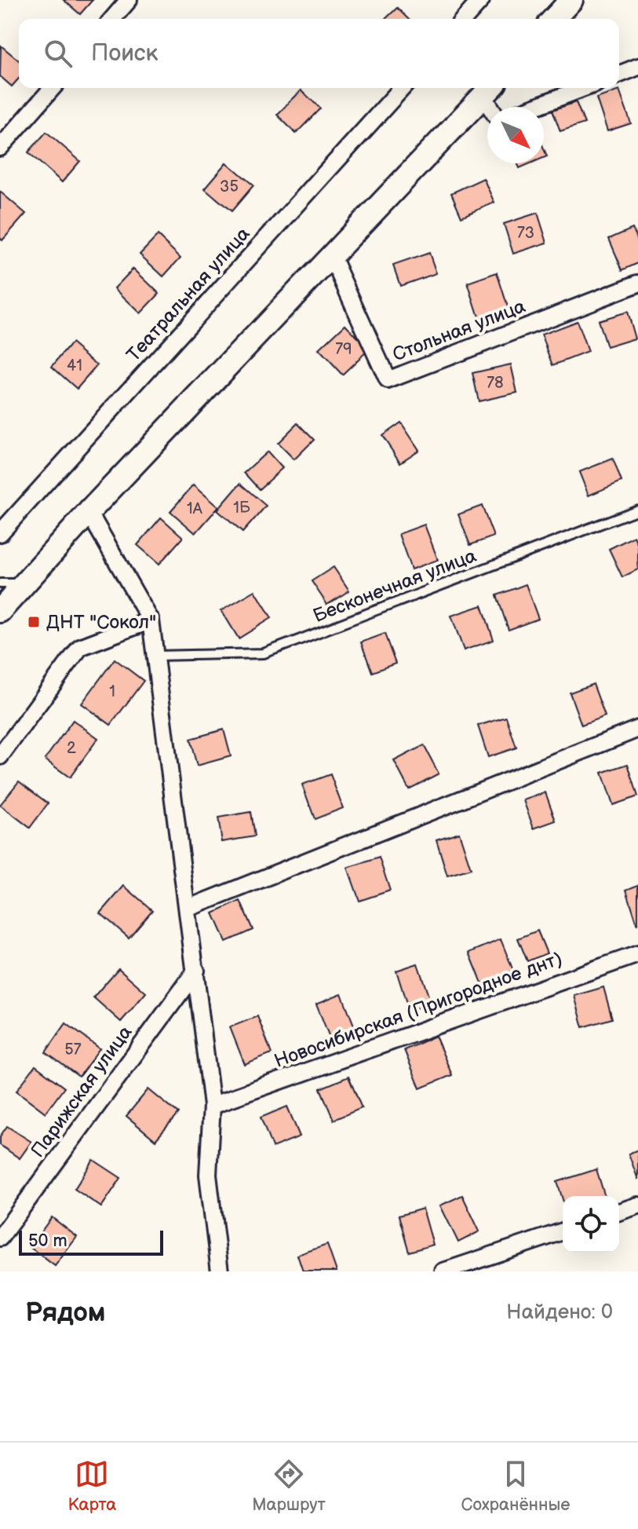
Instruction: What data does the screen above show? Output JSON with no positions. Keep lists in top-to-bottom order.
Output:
{
  "streets": {
    "street": [
      "Театральная улица",
      "Стольная улица",
      "Новосибирская (Пригородное днт)",
      "Парижская улица"
    ],
    "lane": ["Бесконечная улица"]
  },
  "places": {
    "transit": ["ДНТ \"Сокол\""]
  },
  "house_numbers": [
    "35",
    "73",
    "79",
    "41",
    "78",
    "1Б",
    "1А",
    "1",
    "2",
    "57"
  ],
  "scale_bar": "50 m",
  "north": "bottom right",
  "page": {
    "search": "Поиск",
    "scale": "50 m",
    "heading": ["Рядом", "Найдено: 0"],
    "nav": ["Карта", "Маршрут", "Сохранённые"]
  }
}
